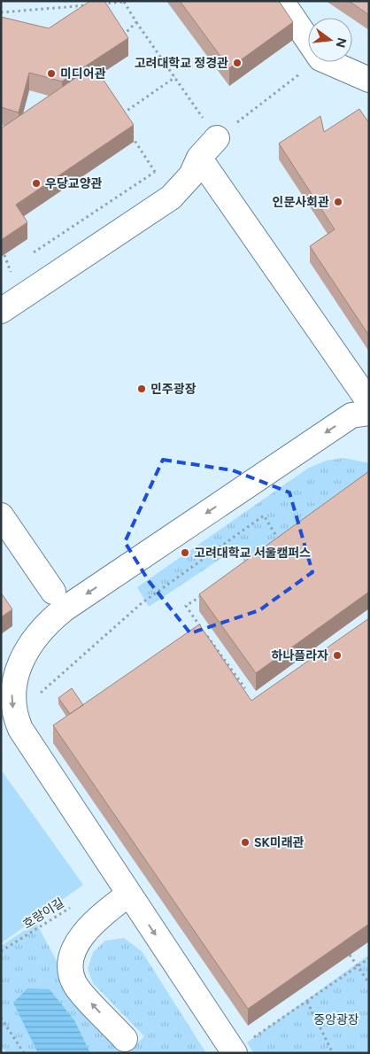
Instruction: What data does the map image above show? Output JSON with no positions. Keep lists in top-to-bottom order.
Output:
{
  "streets": {
    "path": ["호랑이길"]
  },
  "parks": ["중앙광장"],
  "places": [
    "고려대학교 정경관",
    "미디어관",
    "우당교양관",
    "인문사회관",
    "민주광장",
    "고려대학교 서울캠퍼스",
    "하나플라자",
    "SK미래관"
  ],
  "north": "right"
}
